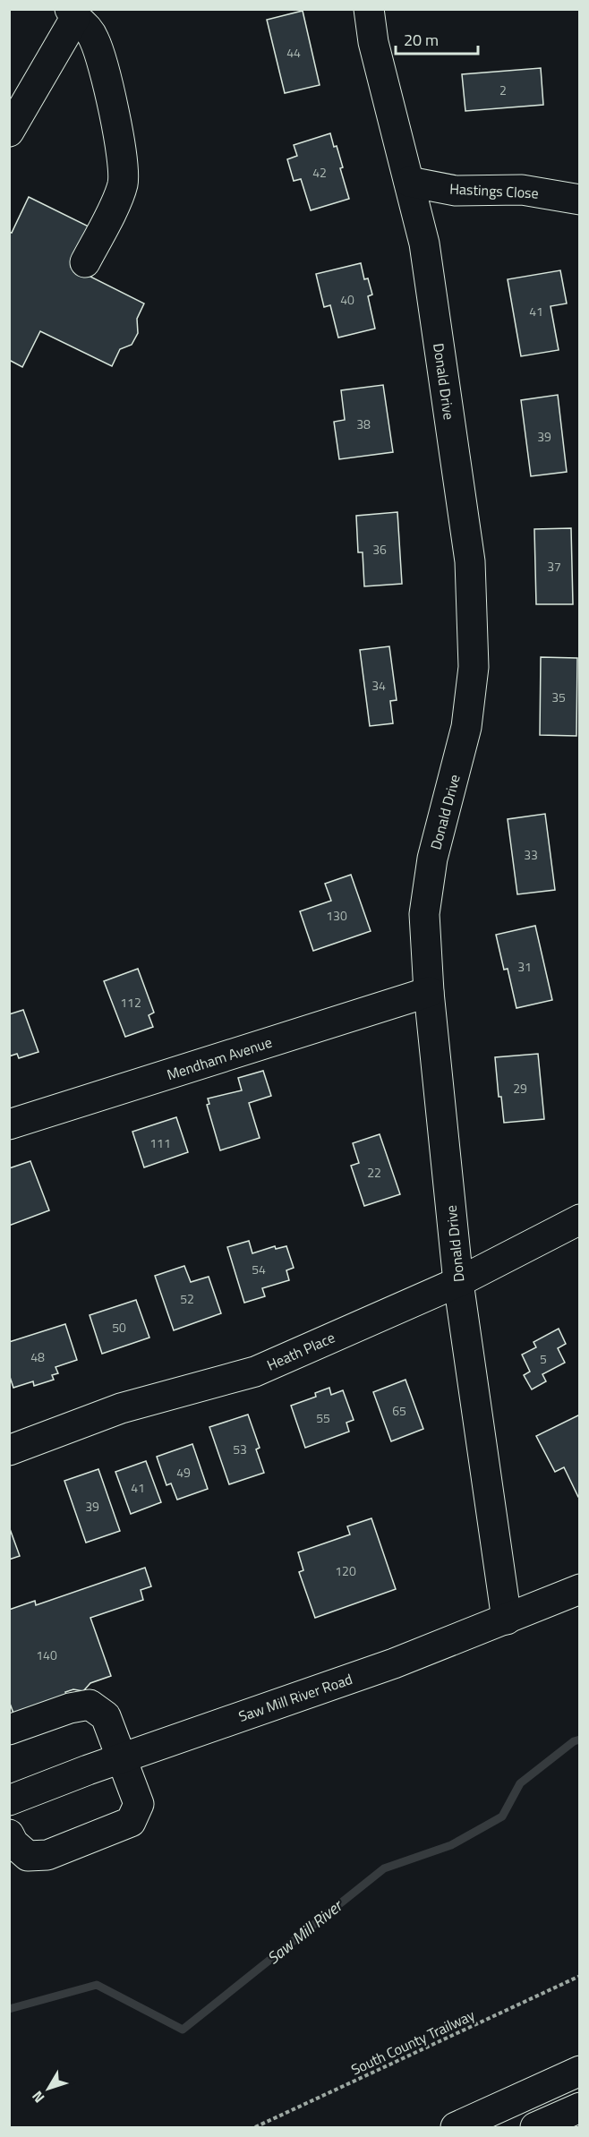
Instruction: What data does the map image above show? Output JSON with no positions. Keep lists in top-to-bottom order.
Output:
{
  "streets": {
    "main road": [
      "Hastings Close",
      "Donald Drive",
      "Mendham Avenue",
      "Heath Place",
      "Saw Mill River Road"
    ],
    "path": ["South County Trailway"]
  },
  "crossings": [
    ["Hastings Close", "Donald Drive"],
    ["Donald Drive", "Mendham Avenue"],
    ["Donald Drive", "Heath Place"],
    ["Donald Drive", "Saw Mill River Road"]
  ],
  "water": ["Saw Mill River"],
  "house_numbers": [
    "44",
    "2",
    "42",
    "40",
    "41",
    "38",
    "39",
    "36",
    "37",
    "34",
    "35",
    "33",
    "130",
    "31",
    "112",
    "29",
    "111",
    "22",
    "54",
    "52",
    "50",
    "48",
    "5",
    "65",
    "55",
    "53",
    "49",
    "41",
    "39",
    "120",
    "140"
  ],
  "scale_bar": "20 m",
  "north": "bottom left"
}
